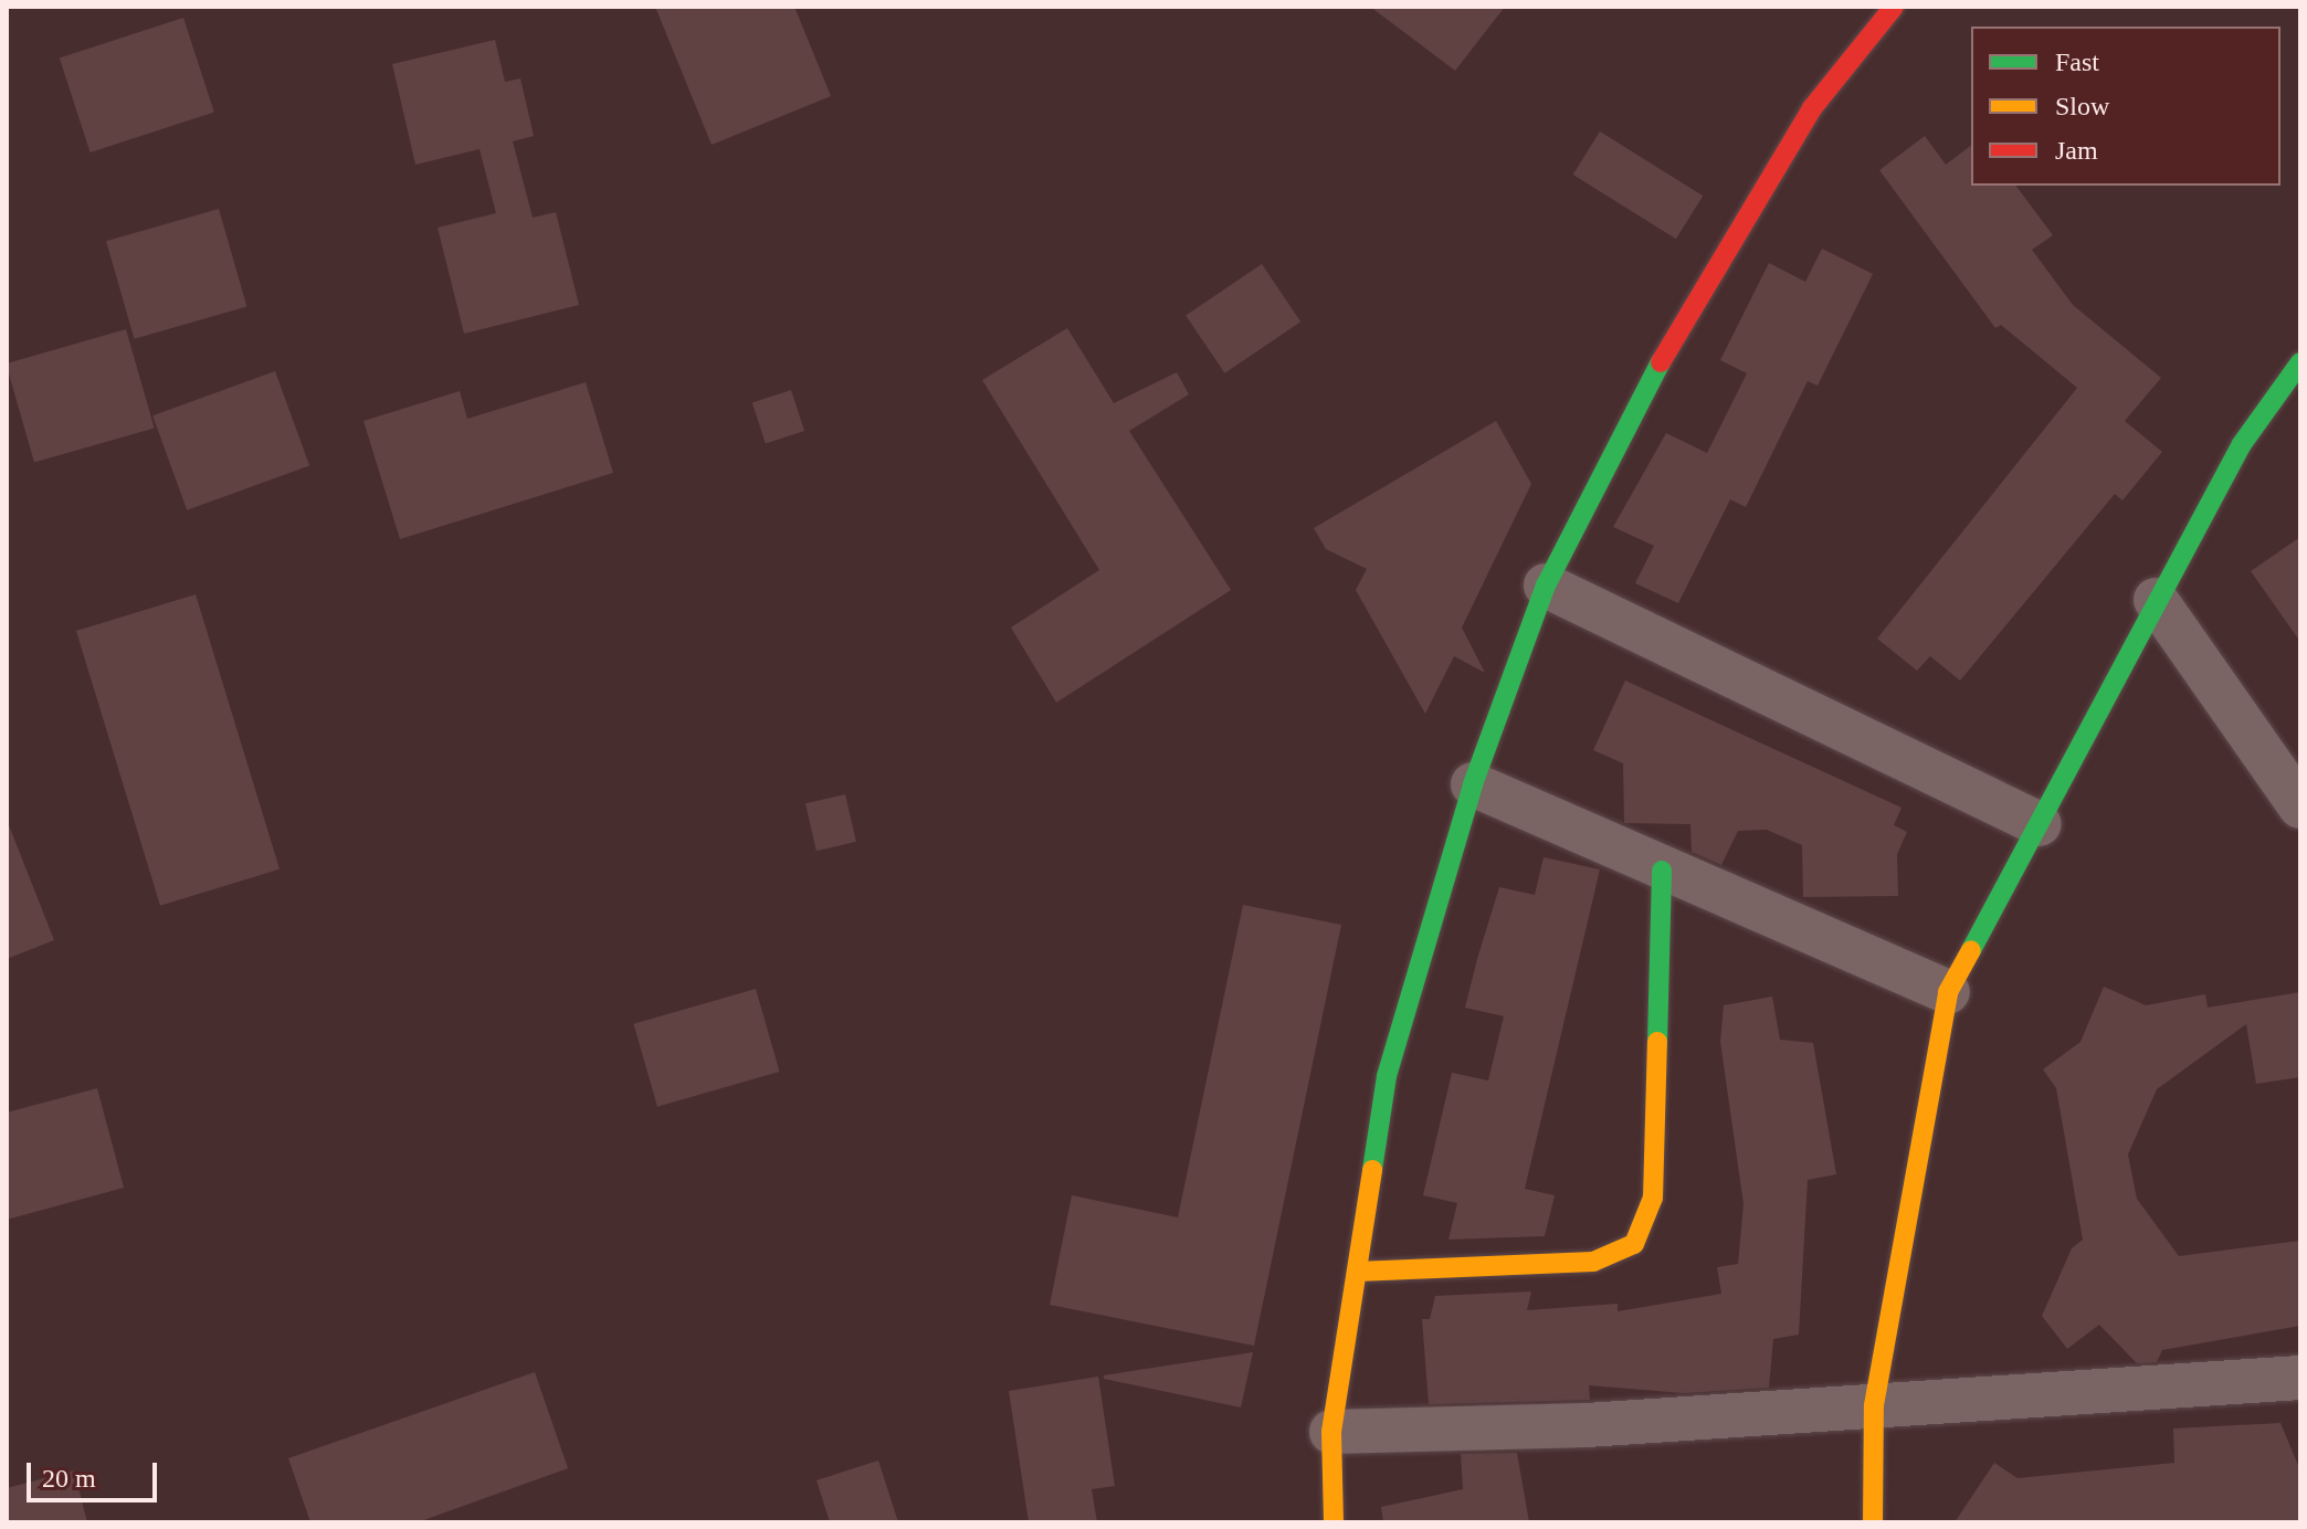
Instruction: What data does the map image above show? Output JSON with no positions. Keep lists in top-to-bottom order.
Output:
{
  "legend": ["Fast", "Slow", "Jam"],
  "scale_bar": "20 m"
}
